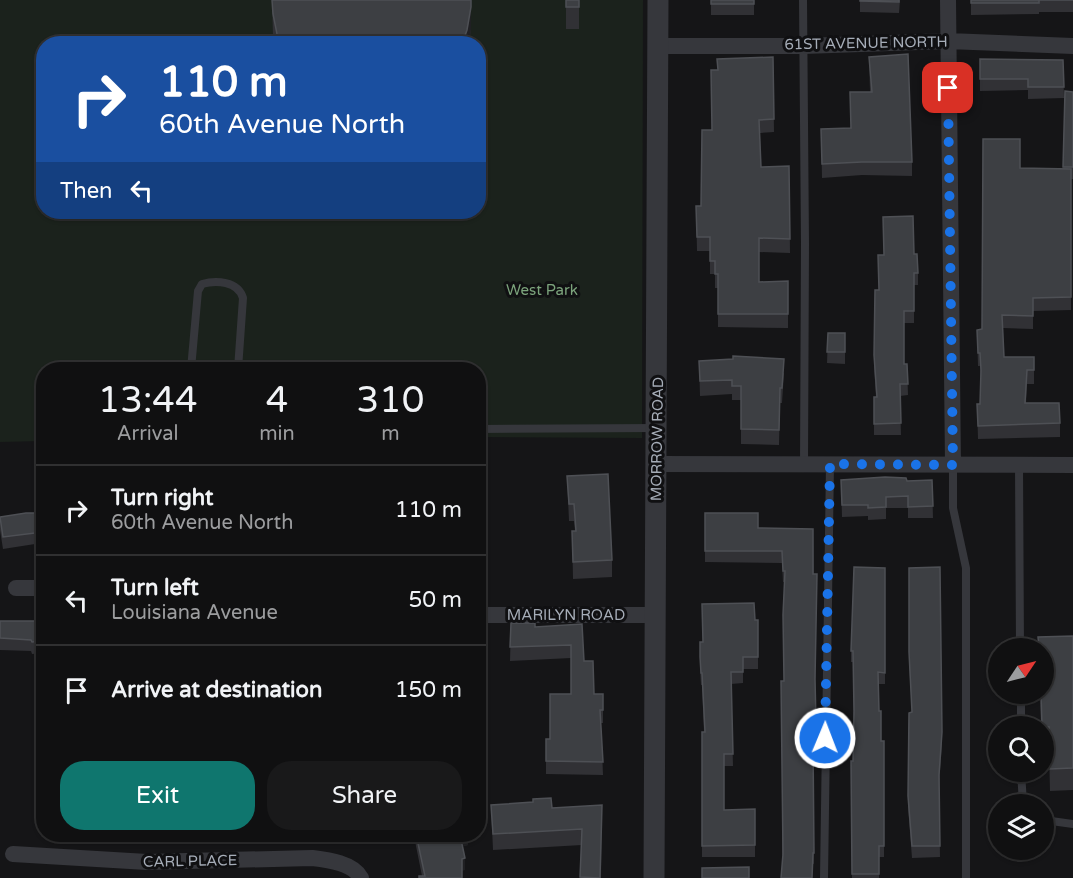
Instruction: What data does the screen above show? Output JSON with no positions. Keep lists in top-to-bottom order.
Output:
{
  "streets": {
    "street": [
      "61ST AVENUE NORTH",
      "MORROW ROAD",
      "MARILYN ROAD",
      "CARL PLACE"
    ]
  },
  "crossings": [
    ["61ST AVENUE NORTH", "MORROW ROAD"],
    ["MORROW ROAD", "MARILYN ROAD"]
  ],
  "parks": ["West Park"],
  "north": "top right",
  "page": {
    "turn": ["110 m", "60th Avenue North"],
    "then": "Then",
    "eta": [
      "13:44",
      "Arrival",
      "4",
      "min",
      "310",
      "m"
    ],
    "list": [
      {
        "name": "Turn right",
        "note": "60th Avenue North",
        "value": "110 m"
      },
      {
        "name": "Turn left",
        "note": "Louisiana Avenue",
        "value": "50 m"
      },
      {
        "name": "Arrive at destination",
        "value": "150 m"
      }
    ],
    "buttons": ["Exit", "Share"]
  }
}
